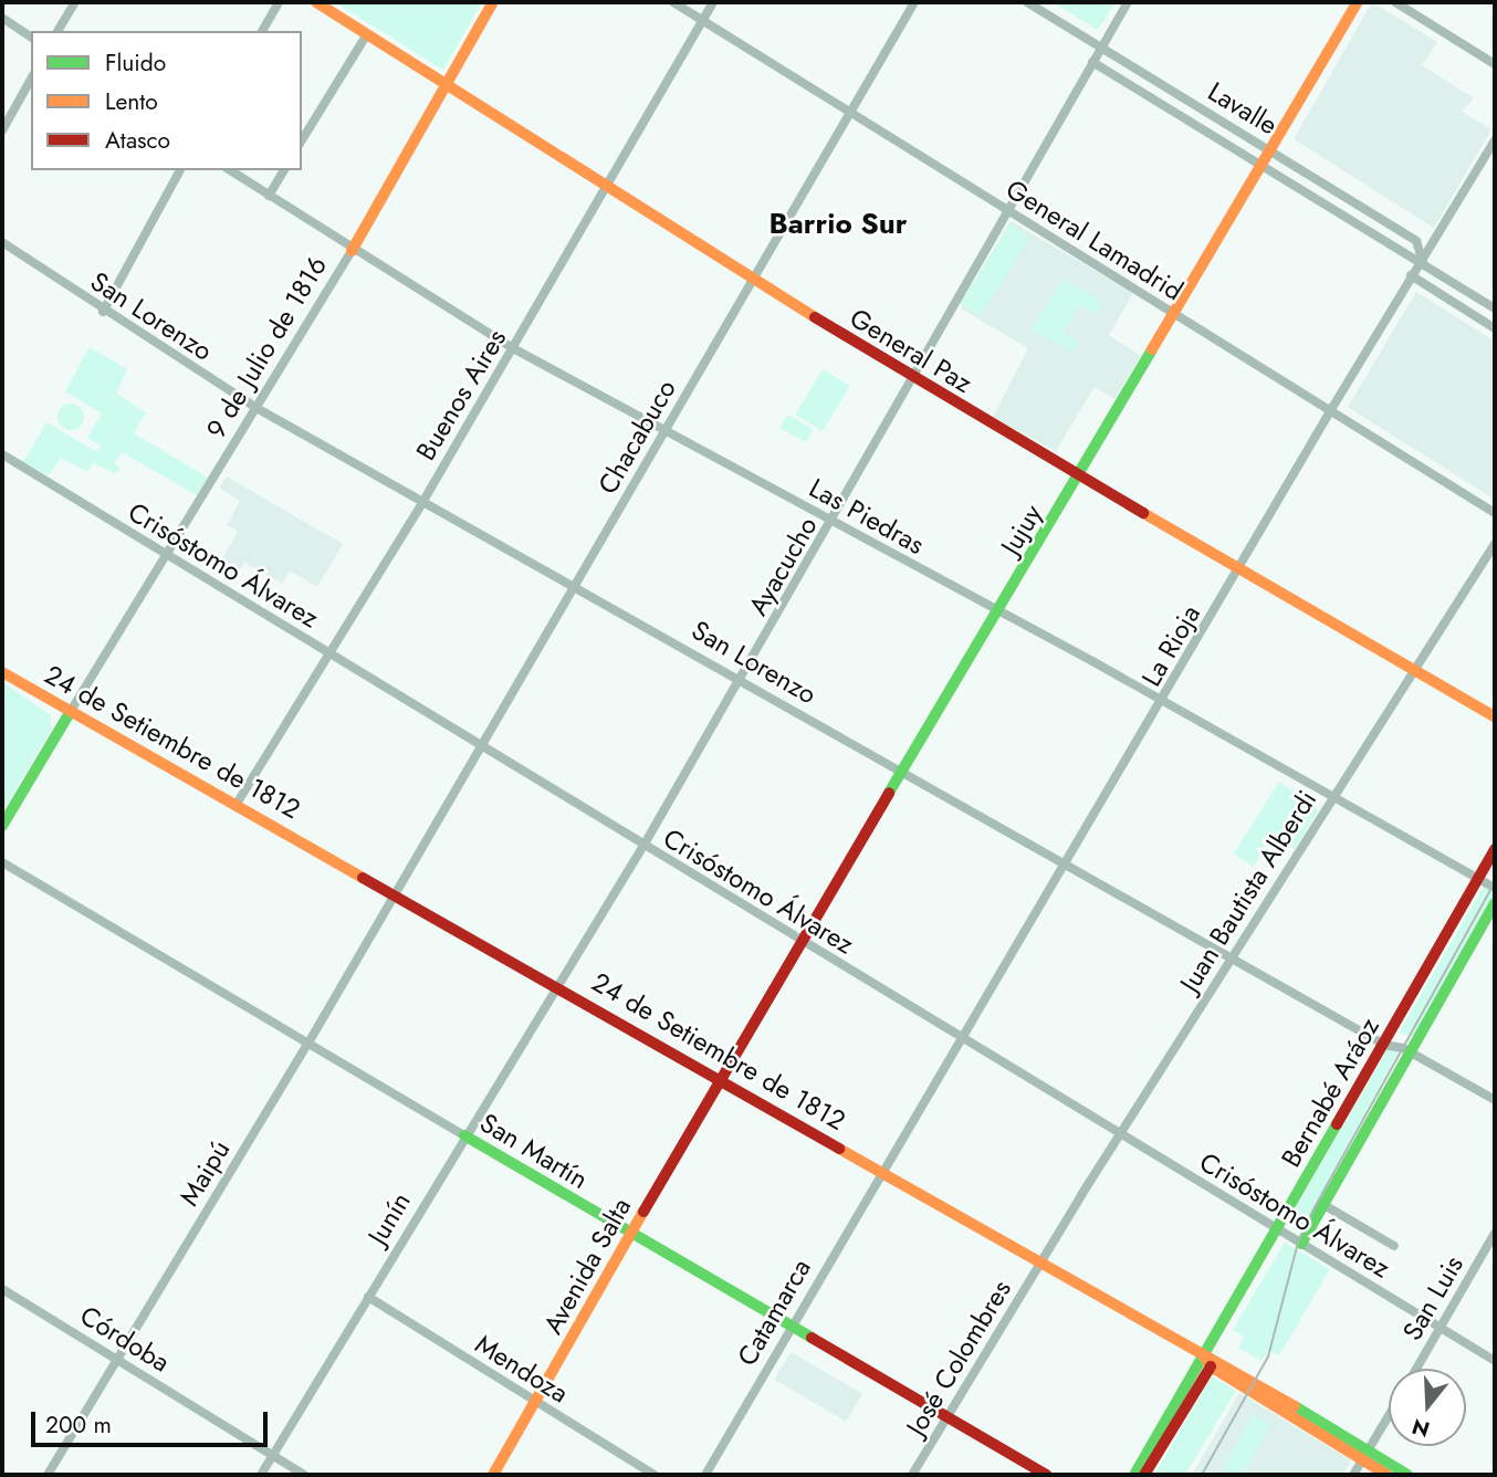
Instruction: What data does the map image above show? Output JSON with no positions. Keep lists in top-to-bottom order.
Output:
{
  "streets": {
    "street": [
      "Lavalle",
      "General Lamadrid",
      "San Lorenzo",
      "9 de Julio de 1816",
      "General Paz",
      "Buenos Aires",
      "Chacabuco",
      "Las Piedras",
      "Jujuy",
      "Crisóstomo Álvarez",
      "Ayacucho",
      "La Rioja",
      "24 de Setiembre de 1812",
      "Juan Bautista Alberdi",
      "Bernabé Aráoz",
      "San Martín",
      "Maipú",
      "Junín",
      "Avenida Salta",
      "San Luis",
      "Catamarca",
      "Córdoba",
      "José Colombres",
      "Mendoza"
    ]
  },
  "crossings": [
    ["Lavalle", "Jujuy"],
    ["Lavalle", "Ayacucho"],
    ["Lavalle", "La Rioja"],
    ["General Lamadrid", "Buenos Aires"],
    ["General Lamadrid", "Chacabuco"],
    ["General Lamadrid", "Jujuy"],
    ["General Lamadrid", "Ayacucho"],
    ["General Lamadrid", "La Rioja"],
    ["San Lorenzo", "9 de Julio de 1816"],
    ["San Lorenzo", "Buenos Aires"],
    ["San Lorenzo", "Chacabuco"],
    ["San Lorenzo", "Jujuy"],
    ["San Lorenzo", "Ayacucho"],
    ["San Lorenzo", "La Rioja"],
    ["San Lorenzo", "Juan Bautista Alberdi"],
    ["San Lorenzo", "Bernabé Aráoz"],
    ["9 de Julio de 1816", "General Paz"],
    ["9 de Julio de 1816", "Las Piedras"],
    ["9 de Julio de 1816", "Crisóstomo Álvarez"],
    ["9 de Julio de 1816", "24 de Setiembre de 1812"],
    ["General Paz", "Buenos Aires"],
    ["General Paz", "Chacabuco"],
    ["General Paz", "Jujuy"],
    ["General Paz", "Ayacucho"],
    ["General Paz", "La Rioja"],
    ["General Paz", "Juan Bautista Alberdi"],
    ["Buenos Aires", "Las Piedras"],
    ["Buenos Aires", "Crisóstomo Álvarez"],
    ["Buenos Aires", "24 de Setiembre de 1812"],
    ["Chacabuco", "Las Piedras"],
    ["Chacabuco", "Crisóstomo Álvarez"],
    ["Chacabuco", "24 de Setiembre de 1812"],
    ["Chacabuco", "Maipú"],
    ["Las Piedras", "Jujuy"],
    ["Las Piedras", "Ayacucho"],
    ["Las Piedras", "La Rioja"],
    ["Las Piedras", "Juan Bautista Alberdi"],
    ["Las Piedras", "Bernabé Aráoz"],
    ["Jujuy", "Crisóstomo Álvarez"],
    ["Jujuy", "24 de Setiembre de 1812"],
    ["Jujuy", "Avenida Salta"],
    ["Crisóstomo Álvarez", "Ayacucho"],
    ["Crisóstomo Álvarez", "La Rioja"],
    ["Crisóstomo Álvarez", "Juan Bautista Alberdi"],
    ["Crisóstomo Álvarez", "Bernabé Aráoz"],
    ["Crisóstomo Álvarez", "San Luis"],
    ["Ayacucho", "24 de Setiembre de 1812"],
    ["Ayacucho", "Junín"],
    ["La Rioja", "24 de Setiembre de 1812"],
    ["La Rioja", "Catamarca"],
    ["24 de Setiembre de 1812", "Juan Bautista Alberdi"],
    ["24 de Setiembre de 1812", "Bernabé Aráoz"],
    ["24 de Setiembre de 1812", "Maipú"],
    ["24 de Setiembre de 1812", "Junín"],
    ["24 de Setiembre de 1812", "Avenida Salta"],
    ["24 de Setiembre de 1812", "Catamarca"],
    ["24 de Setiembre de 1812", "José Colombres"],
    ["Juan Bautista Alberdi", "José Colombres"],
    ["San Martín", "Maipú"],
    ["San Martín", "Junín"],
    ["San Martín", "Avenida Salta"],
    ["San Martín", "Catamarca"],
    ["San Martín", "José Colombres"],
    ["Maipú", "Córdoba"],
    ["Junín", "Córdoba"],
    ["Junín", "Mendoza"],
    ["Avenida Salta", "Mendoza"]
  ],
  "districts": ["Barrio Sur"],
  "legend": ["Fluido", "Lento", "Atasco"],
  "scale_bar": "200 m",
  "north": "bottom"
}
